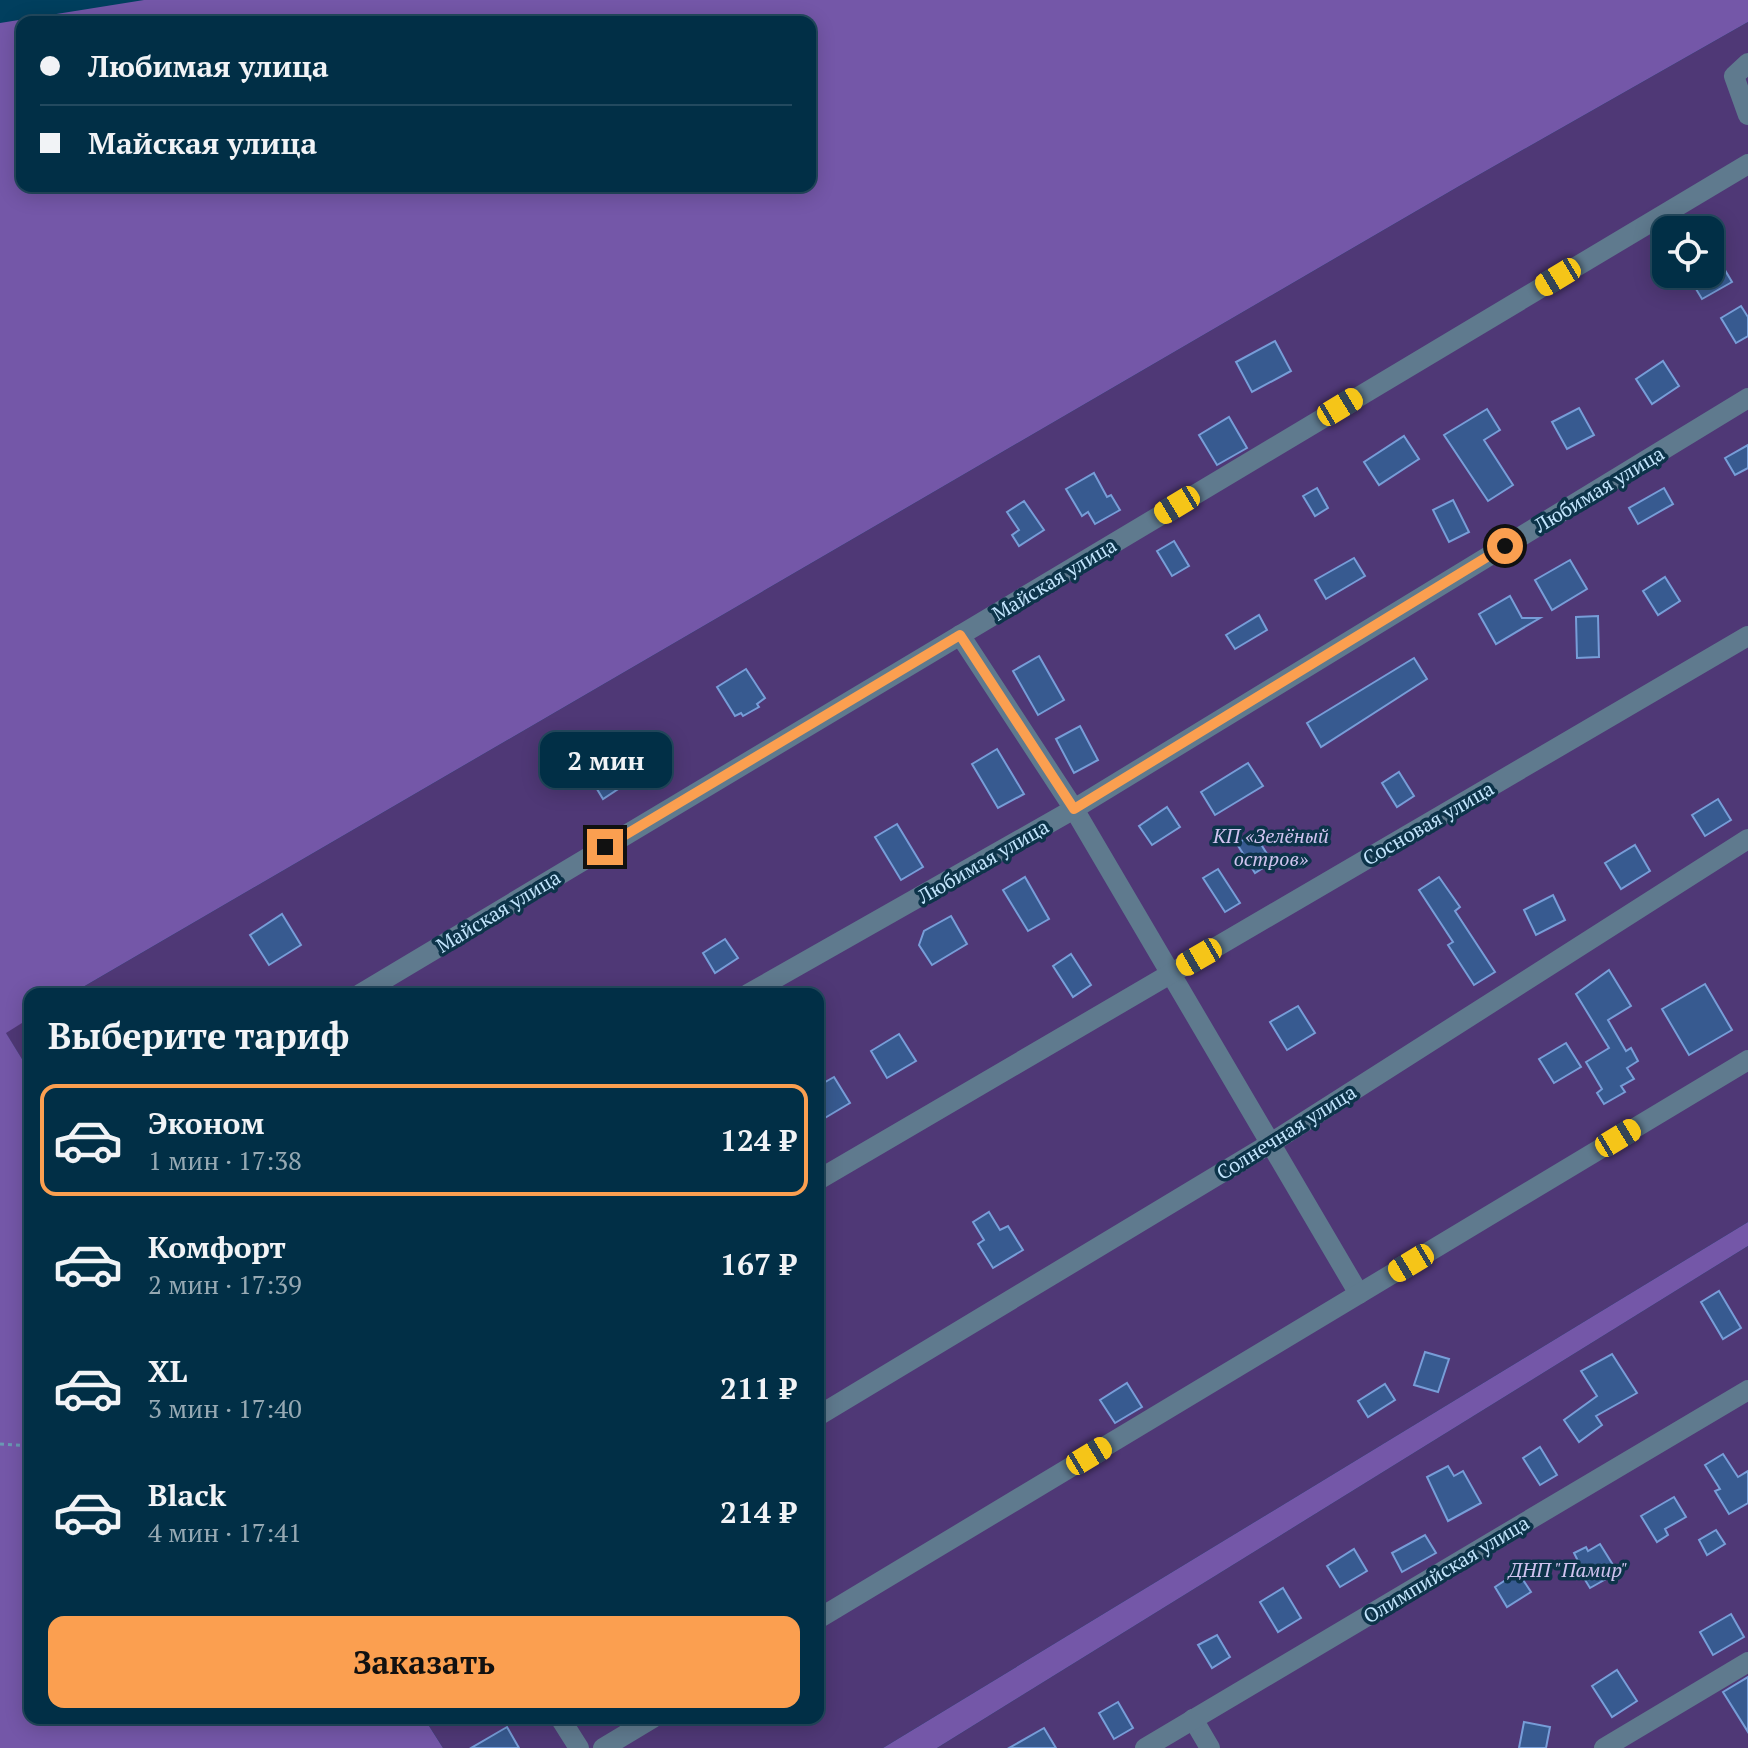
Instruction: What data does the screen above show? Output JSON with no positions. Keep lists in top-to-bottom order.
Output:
{
  "streets": {
    "street": [
      "Любимая улица",
      "Майская улица",
      "Сосновая улица",
      "Солнечная улица",
      "Олимпийская улица"
    ]
  },
  "parks": ["КП «Зелёный остров»", "ДНП \"Памир\""],
  "page": {
    "banner": ["Любимая улица", "Майская улица"],
    "bubble": "2 мин",
    "heading": "Выберите тариф",
    "list": [
      {
        "name": "Эконом",
        "note": "1 мин · 17:38",
        "value": "124 ₽"
      },
      {
        "name": "Комфорт",
        "note": "2 мин · 17:39",
        "value": "167 ₽"
      },
      {
        "name": "XL",
        "note": "3 мин · 17:40",
        "value": "211 ₽"
      },
      {
        "name": "Black",
        "note": "4 мин · 17:41",
        "value": "214 ₽"
      }
    ],
    "buttons": "Заказать"
  }
}
